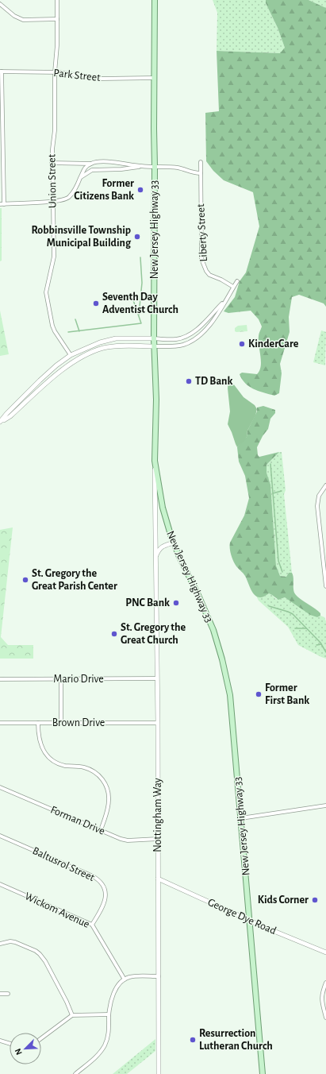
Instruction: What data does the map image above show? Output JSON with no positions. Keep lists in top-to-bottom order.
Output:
{
  "streets": {
    "main road": ["New Jersey Highway 33"],
    "street": [
      "Park Street",
      "Union Street",
      "Liberty Street",
      "Mario Drive",
      "Brown Drive",
      "Nottingham Way",
      "Forman Drive",
      "Baltusrol Street",
      "Wickom Avenue",
      "George Dye Road"
    ]
  },
  "crossings": [
    ["Park Street", "Union Street"],
    ["Park Street", "New Jersey Highway 33"],
    ["New Jersey Highway 33", "Nottingham Way"],
    ["New Jersey Highway 33", "George Dye Road"],
    ["Mario Drive", "Nottingham Way"],
    ["Brown Drive", "Nottingham Way"],
    ["Nottingham Way", "Forman Drive"],
    ["Nottingham Way", "George Dye Road"],
    ["Baltusrol Street", "Wickom Avenue"]
  ],
  "places": [
    "Former Citizens Bank",
    "Robbinsville Township Municipal Building",
    "Seventh Day Adventist Church",
    "KinderCare",
    "TD Bank",
    "St. Gregory the Great Parish Center",
    "PNC Bank",
    "St. Gregory the Great Church",
    "Former First Bank",
    "Kids Corner",
    "Resurrection Lutheran Church"
  ],
  "north": "bottom left"
}
